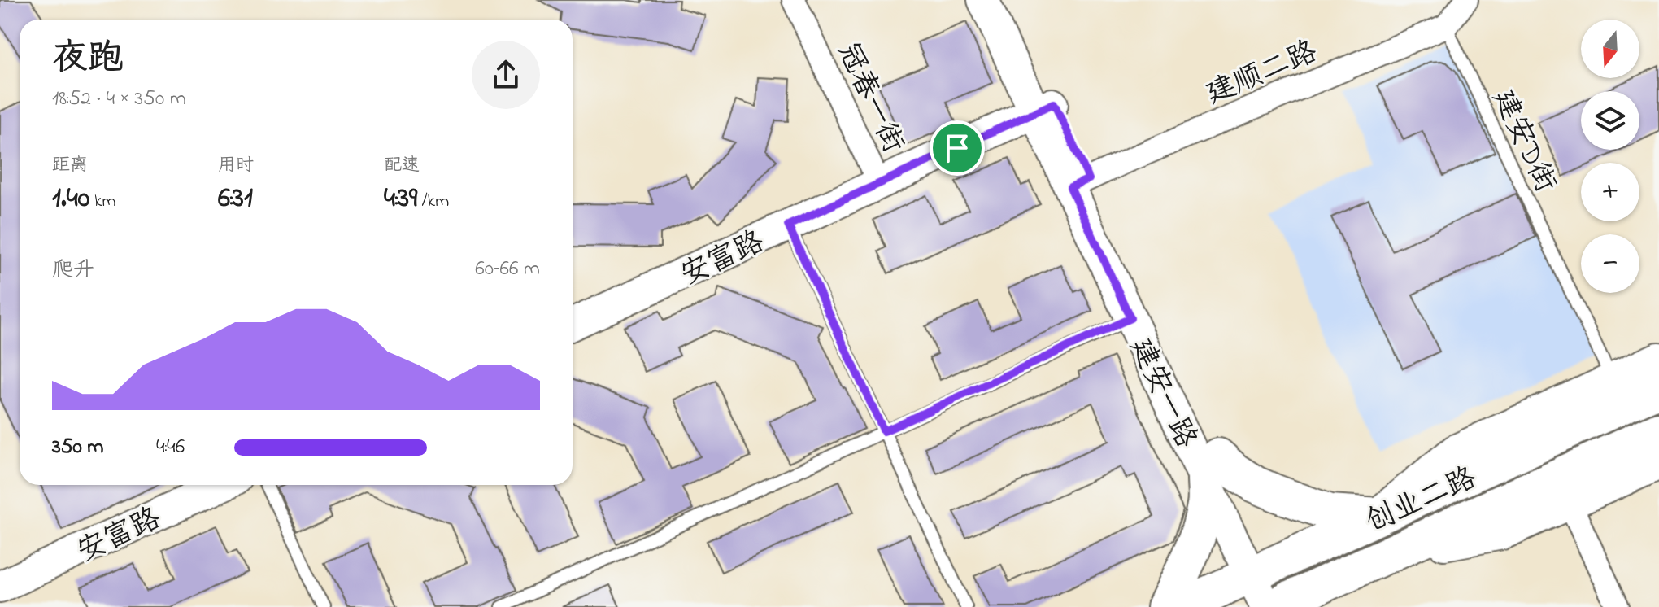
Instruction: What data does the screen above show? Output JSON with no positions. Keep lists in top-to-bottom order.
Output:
{
  "streets": {
    "main road": ["安富路", "建安一路", "创业二路"],
    "street": ["建顺二路", "冠春一街"],
    "lane": ["建安D街"]
  },
  "crossings": [
    ["建顺二路", "建安D街"],
    ["建顺二路", "建安一路"],
    ["冠春一街", "安富路"],
    ["安富路", "建安一路"],
    ["建安一路", "创业二路"]
  ],
  "north": "bottom",
  "page": {
    "map_buttons": ["+", "−"],
    "heading": ["夜跑", "18:52 · 4 × 350 m"],
    "stats": [
      ["距离", "1.40 km"],
      ["用时", "6:31"],
      ["配速", "4:39 /km"]
    ],
    "chart": ["爬升", "60–66 m"],
    "list": [
      {
        "name": "350 m",
        "note": "4:46"
      }
    ]
  }
}
